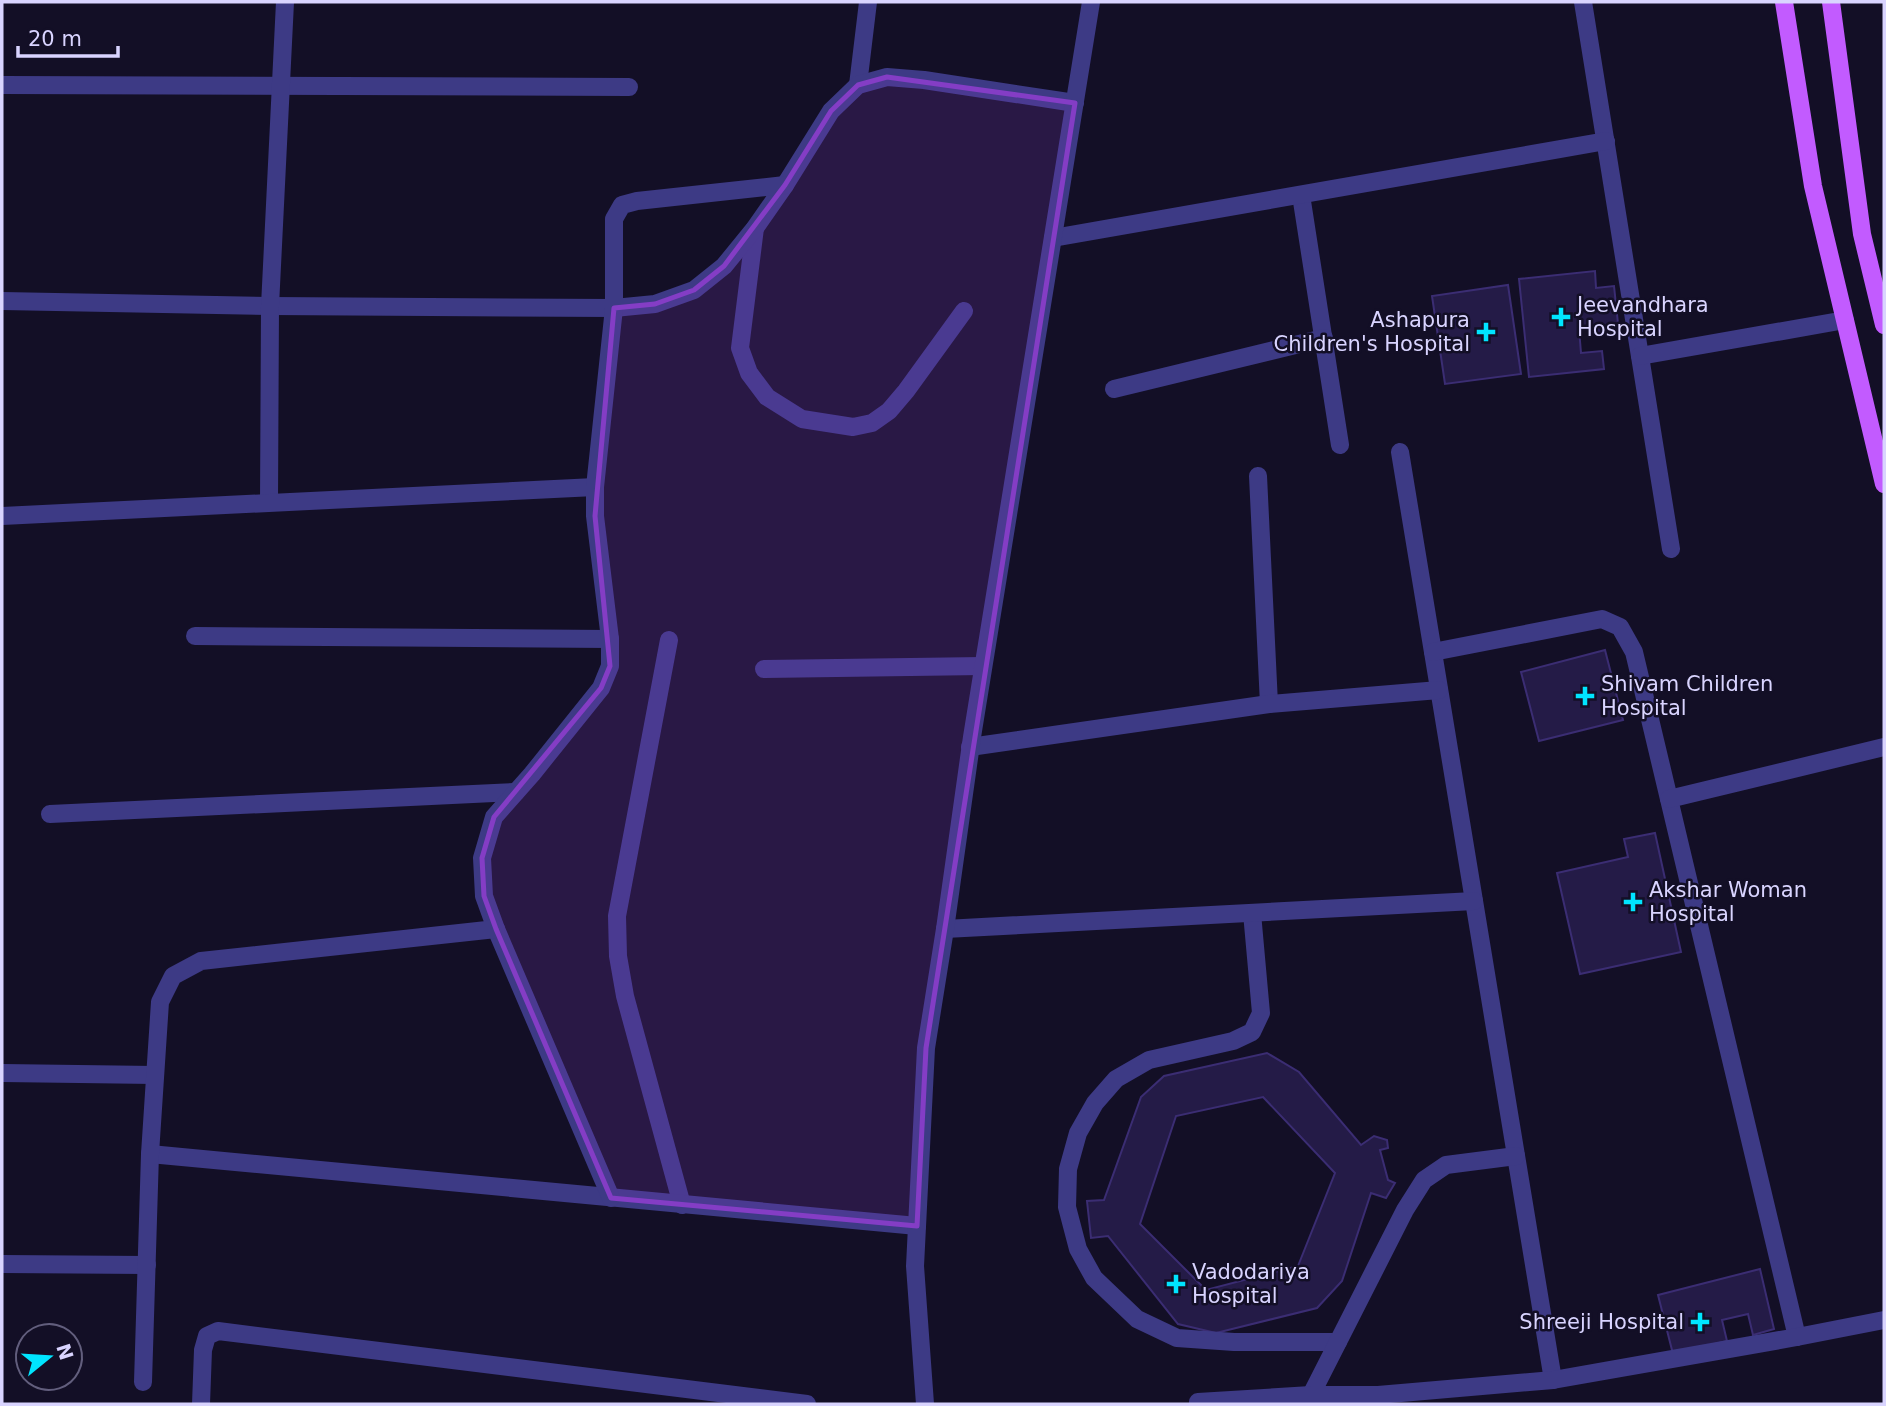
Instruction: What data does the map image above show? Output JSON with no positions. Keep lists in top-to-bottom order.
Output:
{
  "places": {
    "health": [
      "Jeevandhara Hospital",
      "Ashapura Children's Hospital",
      "Shivam Children Hospital",
      "Akshar Woman Hospital",
      "Vadodariya Hospital",
      "Shreeji Hospital"
    ]
  },
  "scale_bar": "20 m",
  "north": "right"
}
